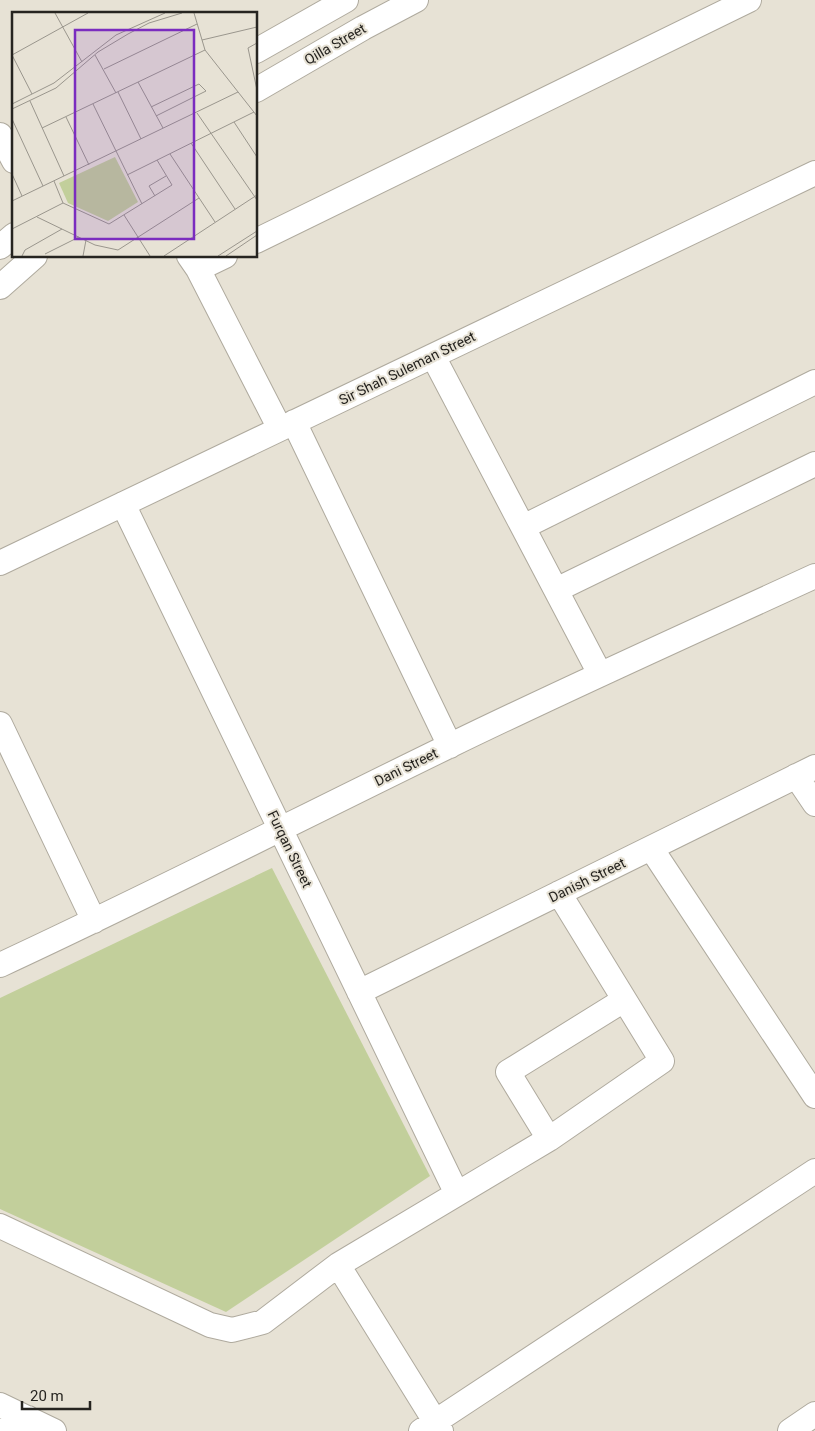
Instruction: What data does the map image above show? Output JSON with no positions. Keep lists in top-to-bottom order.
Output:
{
  "streets": {
    "street": [
      "Qilla Street",
      "Sir Shah Suleman Street",
      "Dani Street",
      "Furqan Street",
      "Danish Street"
    ]
  },
  "crossings": [
    ["Sir Shah Suleman Street", "Furqan Street"],
    ["Dani Street", "Furqan Street"],
    ["Furqan Street", "Danish Street"]
  ],
  "scale_bar": "20 m"
}
